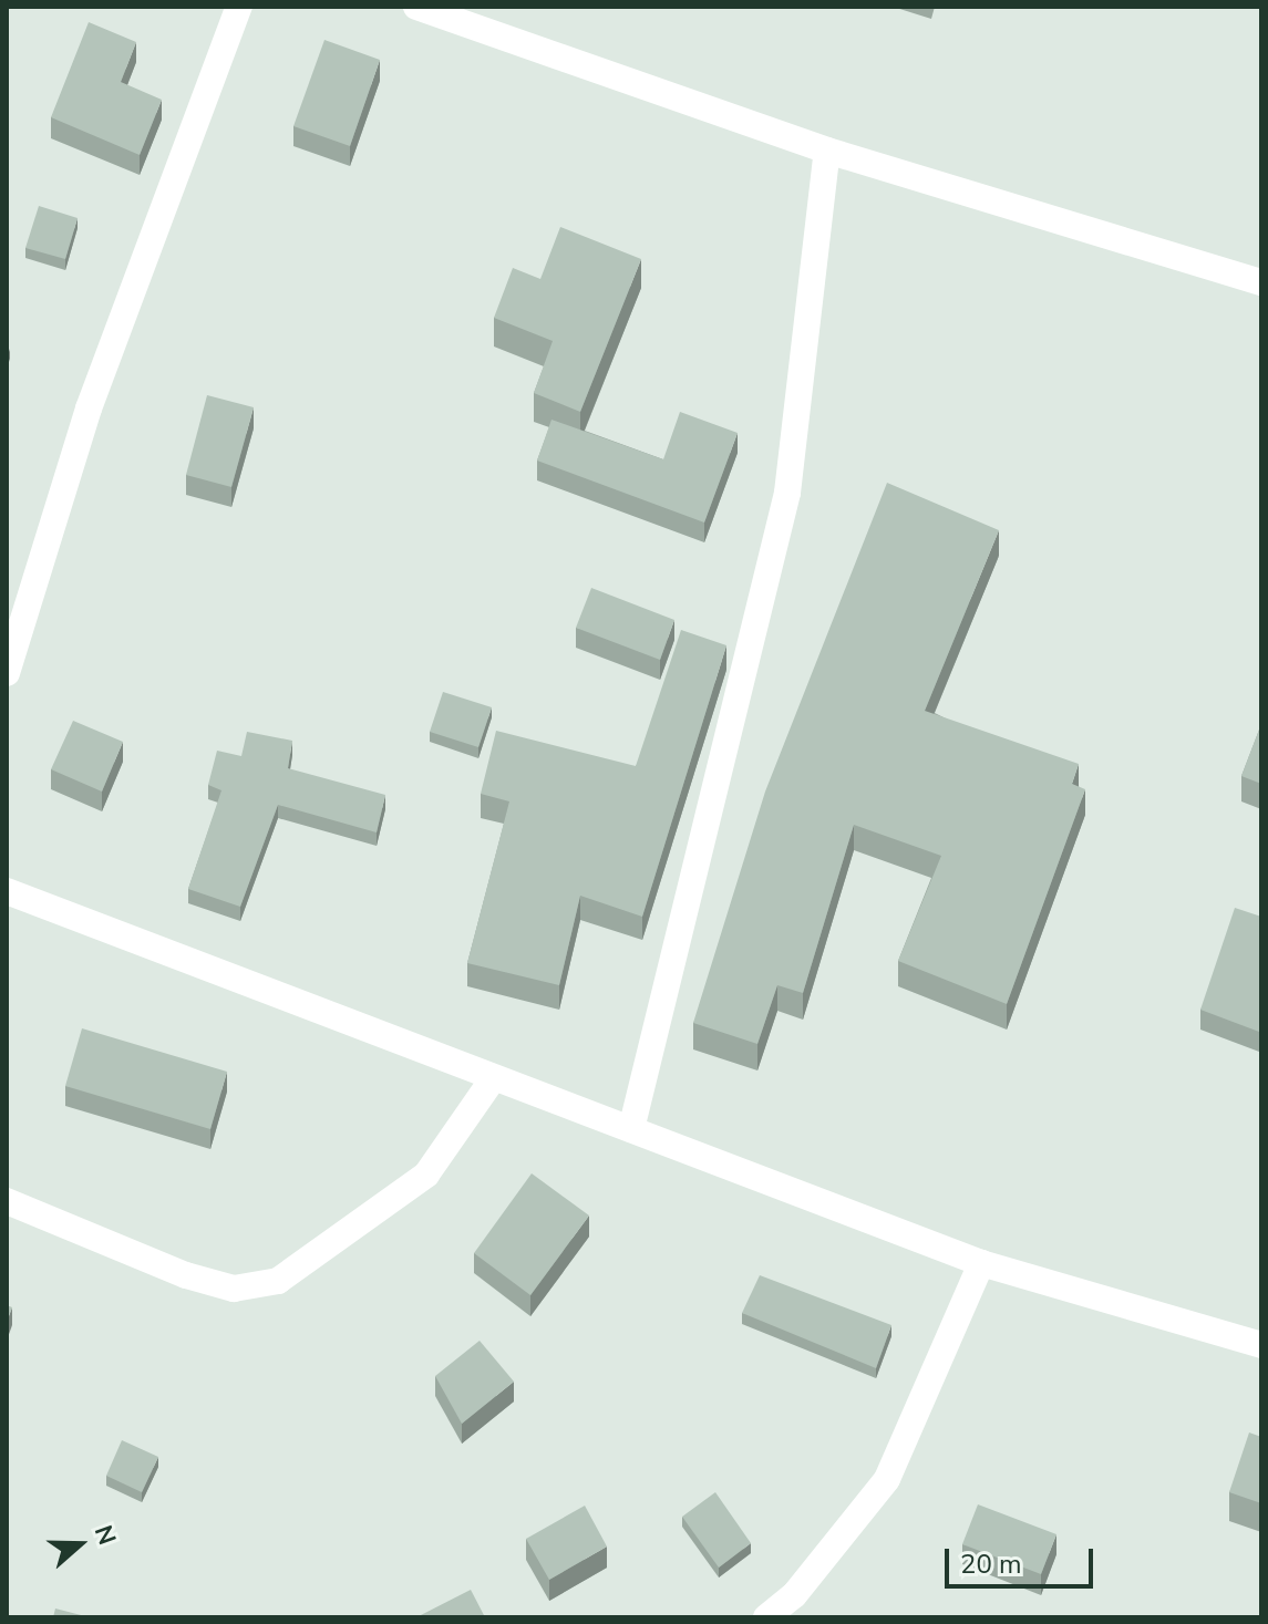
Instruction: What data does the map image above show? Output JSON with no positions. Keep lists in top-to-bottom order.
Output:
{
  "scale_bar": "20 m",
  "north": "right"
}
